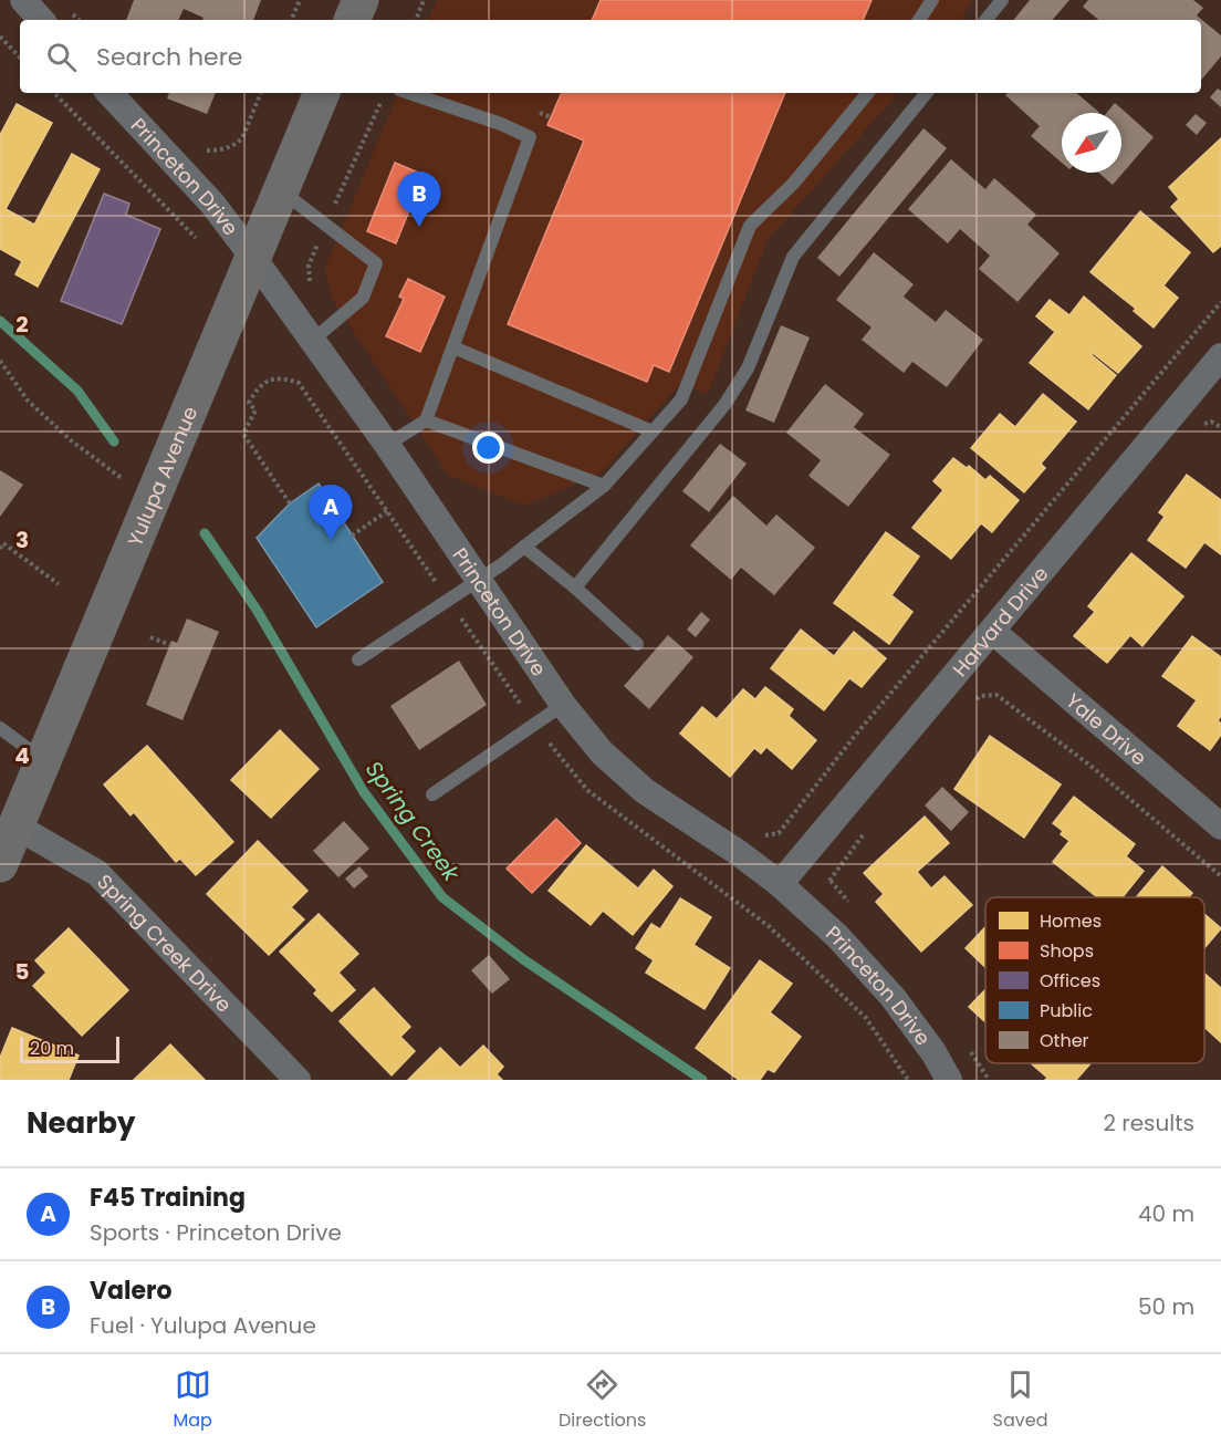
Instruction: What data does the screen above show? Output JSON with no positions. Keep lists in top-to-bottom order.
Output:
{
  "streets": {
    "street": [
      "Princeton Drive",
      "Yulupa Avenue",
      "Harvard Drive",
      "Yale Drive",
      "Spring Creek Drive"
    ]
  },
  "crossings": [
    ["Princeton Drive", "Yulupa Avenue"],
    ["Princeton Drive", "Harvard Drive"],
    ["Yulupa Avenue", "Spring Creek Drive"],
    ["Harvard Drive", "Yale Drive"]
  ],
  "water": ["Spring Creek"],
  "legend": [
    "Homes",
    "Shops",
    "Offices",
    "Public",
    "Other"
  ],
  "scale_bar": "20 m",
  "north": "bottom left",
  "page": {
    "search": "Search here",
    "pins": ["B", "A"],
    "scale": "20 m",
    "heading": ["Nearby", "2 results"],
    "list": [
      {
        "mark": "A",
        "name": "F45 Training",
        "note": "Sports · Princeton Drive",
        "value": "40 m"
      },
      {
        "mark": "B",
        "name": "Valero",
        "note": "Fuel · Yulupa Avenue",
        "value": "50 m"
      }
    ],
    "nav": ["Map", "Directions", "Saved"]
  },
  "grid": {
    "rows": [
      "2",
      "3",
      "4",
      "5"
    ]
  }
}
